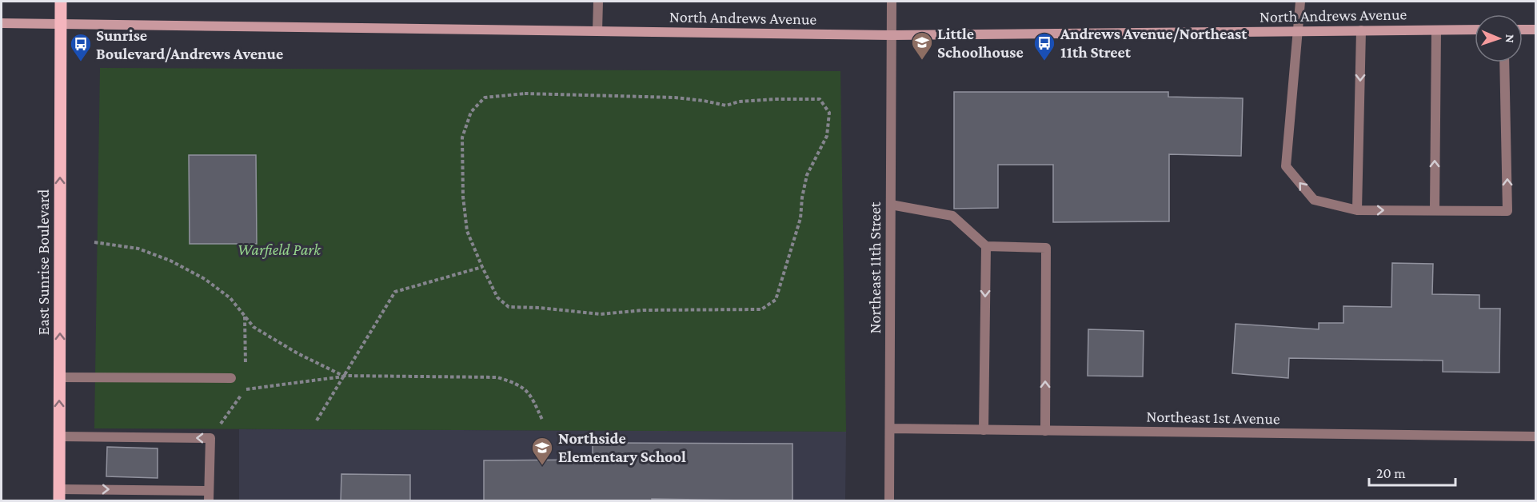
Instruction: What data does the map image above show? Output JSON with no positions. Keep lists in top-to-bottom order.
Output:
{
  "streets": {
    "main road": ["North Andrews Avenue", "East Sunrise Boulevard"],
    "street": ["Northeast 11th Street", "Northeast 1st Avenue"]
  },
  "crossings": [
    ["North Andrews Avenue", "East Sunrise Boulevard"],
    ["North Andrews Avenue", "Northeast 11th Street"],
    ["Northeast 11th Street", "Northeast 1st Avenue"]
  ],
  "one_way": ["East Sunrise Boulevard"],
  "parks": ["Warfield Park"],
  "places": {
    "school or university": ["Little Schoolhouse", "Northside Elementary School"],
    "bus stop": ["Andrews Avenue/Northeast 11th Street", "Sunrise Boulevard/Andrews Avenue"]
  },
  "scale_bar": "20 m",
  "north": "right"
}
